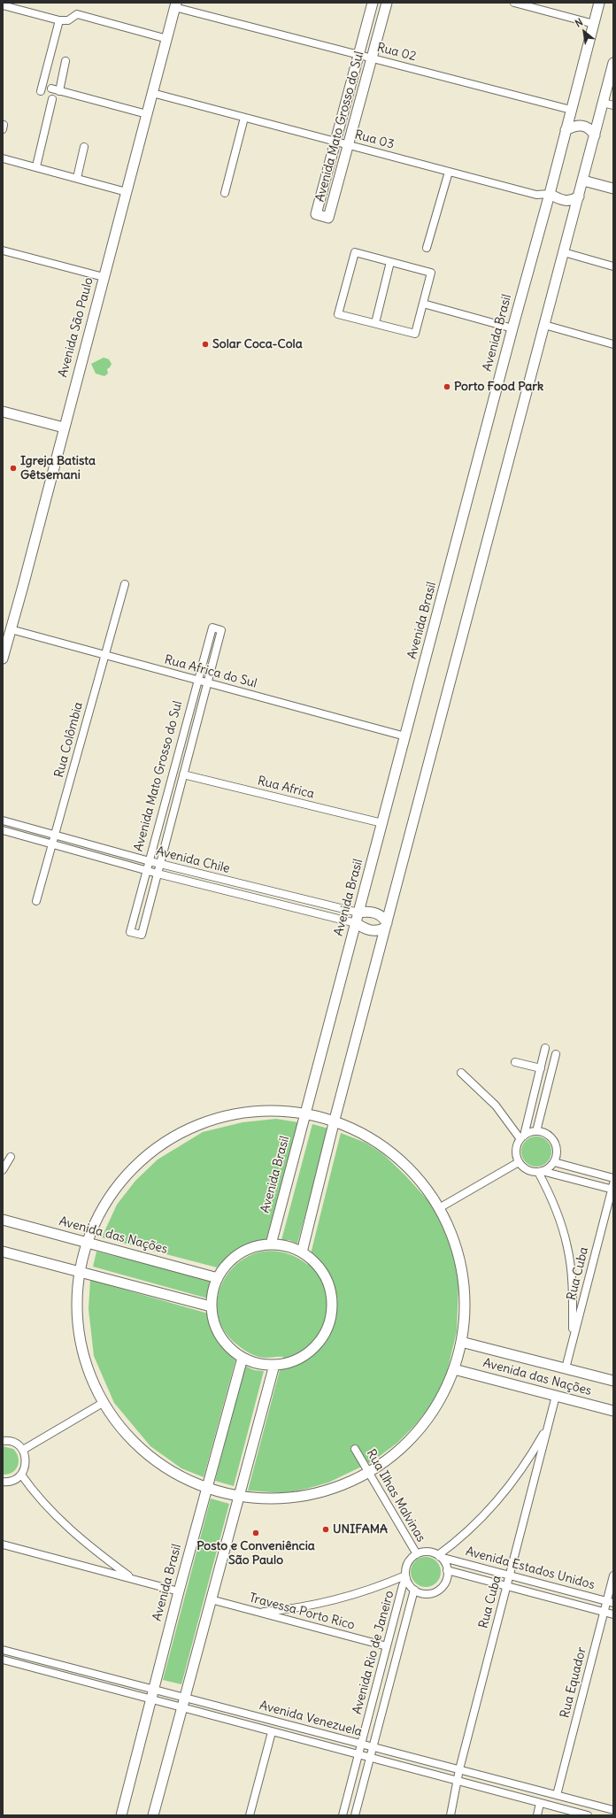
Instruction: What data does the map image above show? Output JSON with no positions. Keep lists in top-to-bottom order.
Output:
{
  "streets": {
    "main road": [
      "Avenida Mato Grosso do Sul",
      "Avenida São Paulo",
      "Avenida Brasil",
      "Avenida das Nações"
    ],
    "street": [
      "Rua 02",
      "Rua 03",
      "Rua Africa do Sul",
      "Rua Colômbia",
      "Rua Africa",
      "Avenida Chile",
      "Rua Cuba",
      "Rua Ilhas Malvinas",
      "Avenida Estados Unidos",
      "Travessa Porto Rico",
      "Avenida Rio de Janeiro",
      "Rua Equador",
      "Avenida Venezuela"
    ]
  },
  "crossings": [
    ["Rua 02", "Avenida Mato Grosso do Sul"],
    ["Rua 02", "Avenida São Paulo"],
    ["Rua 02", "Avenida Brasil"],
    ["Avenida Mato Grosso do Sul", "Rua 03"],
    ["Avenida Mato Grosso do Sul", "Rua Africa do Sul"],
    ["Avenida Mato Grosso do Sul", "Rua Africa"],
    ["Avenida Mato Grosso do Sul", "Avenida Chile"],
    ["Rua 03", "Avenida São Paulo"],
    ["Rua 03", "Avenida Brasil"],
    ["Avenida São Paulo", "Rua Africa do Sul"],
    ["Avenida Brasil", "Rua Africa do Sul"],
    ["Avenida Brasil", "Rua Africa"],
    ["Avenida Brasil", "Avenida Chile"],
    ["Avenida Brasil", "Avenida das Nações"],
    ["Avenida Brasil", "Avenida Venezuela"],
    ["Rua Africa do Sul", "Rua Colômbia"],
    ["Rua Colômbia", "Avenida Chile"],
    ["Avenida das Nações", "Rua Cuba"],
    ["Rua Cuba", "Avenida Estados Unidos"],
    ["Rua Cuba", "Avenida Venezuela"],
    ["Rua Ilhas Malvinas", "Avenida Estados Unidos"],
    ["Rua Ilhas Malvinas", "Avenida Rio de Janeiro"],
    ["Avenida Estados Unidos", "Avenida Rio de Janeiro"],
    ["Avenida Estados Unidos", "Rua Equador"],
    ["Travessa Porto Rico", "Avenida Rio de Janeiro"],
    ["Avenida Rio de Janeiro", "Avenida Venezuela"],
    ["Rua Equador", "Avenida Venezuela"]
  ],
  "places": [
    "Solar Coca-Cola",
    "Porto Food Park",
    "Igreja Batista Gêtsemani",
    "UNIFAMA",
    "Posto e Conveniência São Paulo"
  ],
  "north": "top left"
}
